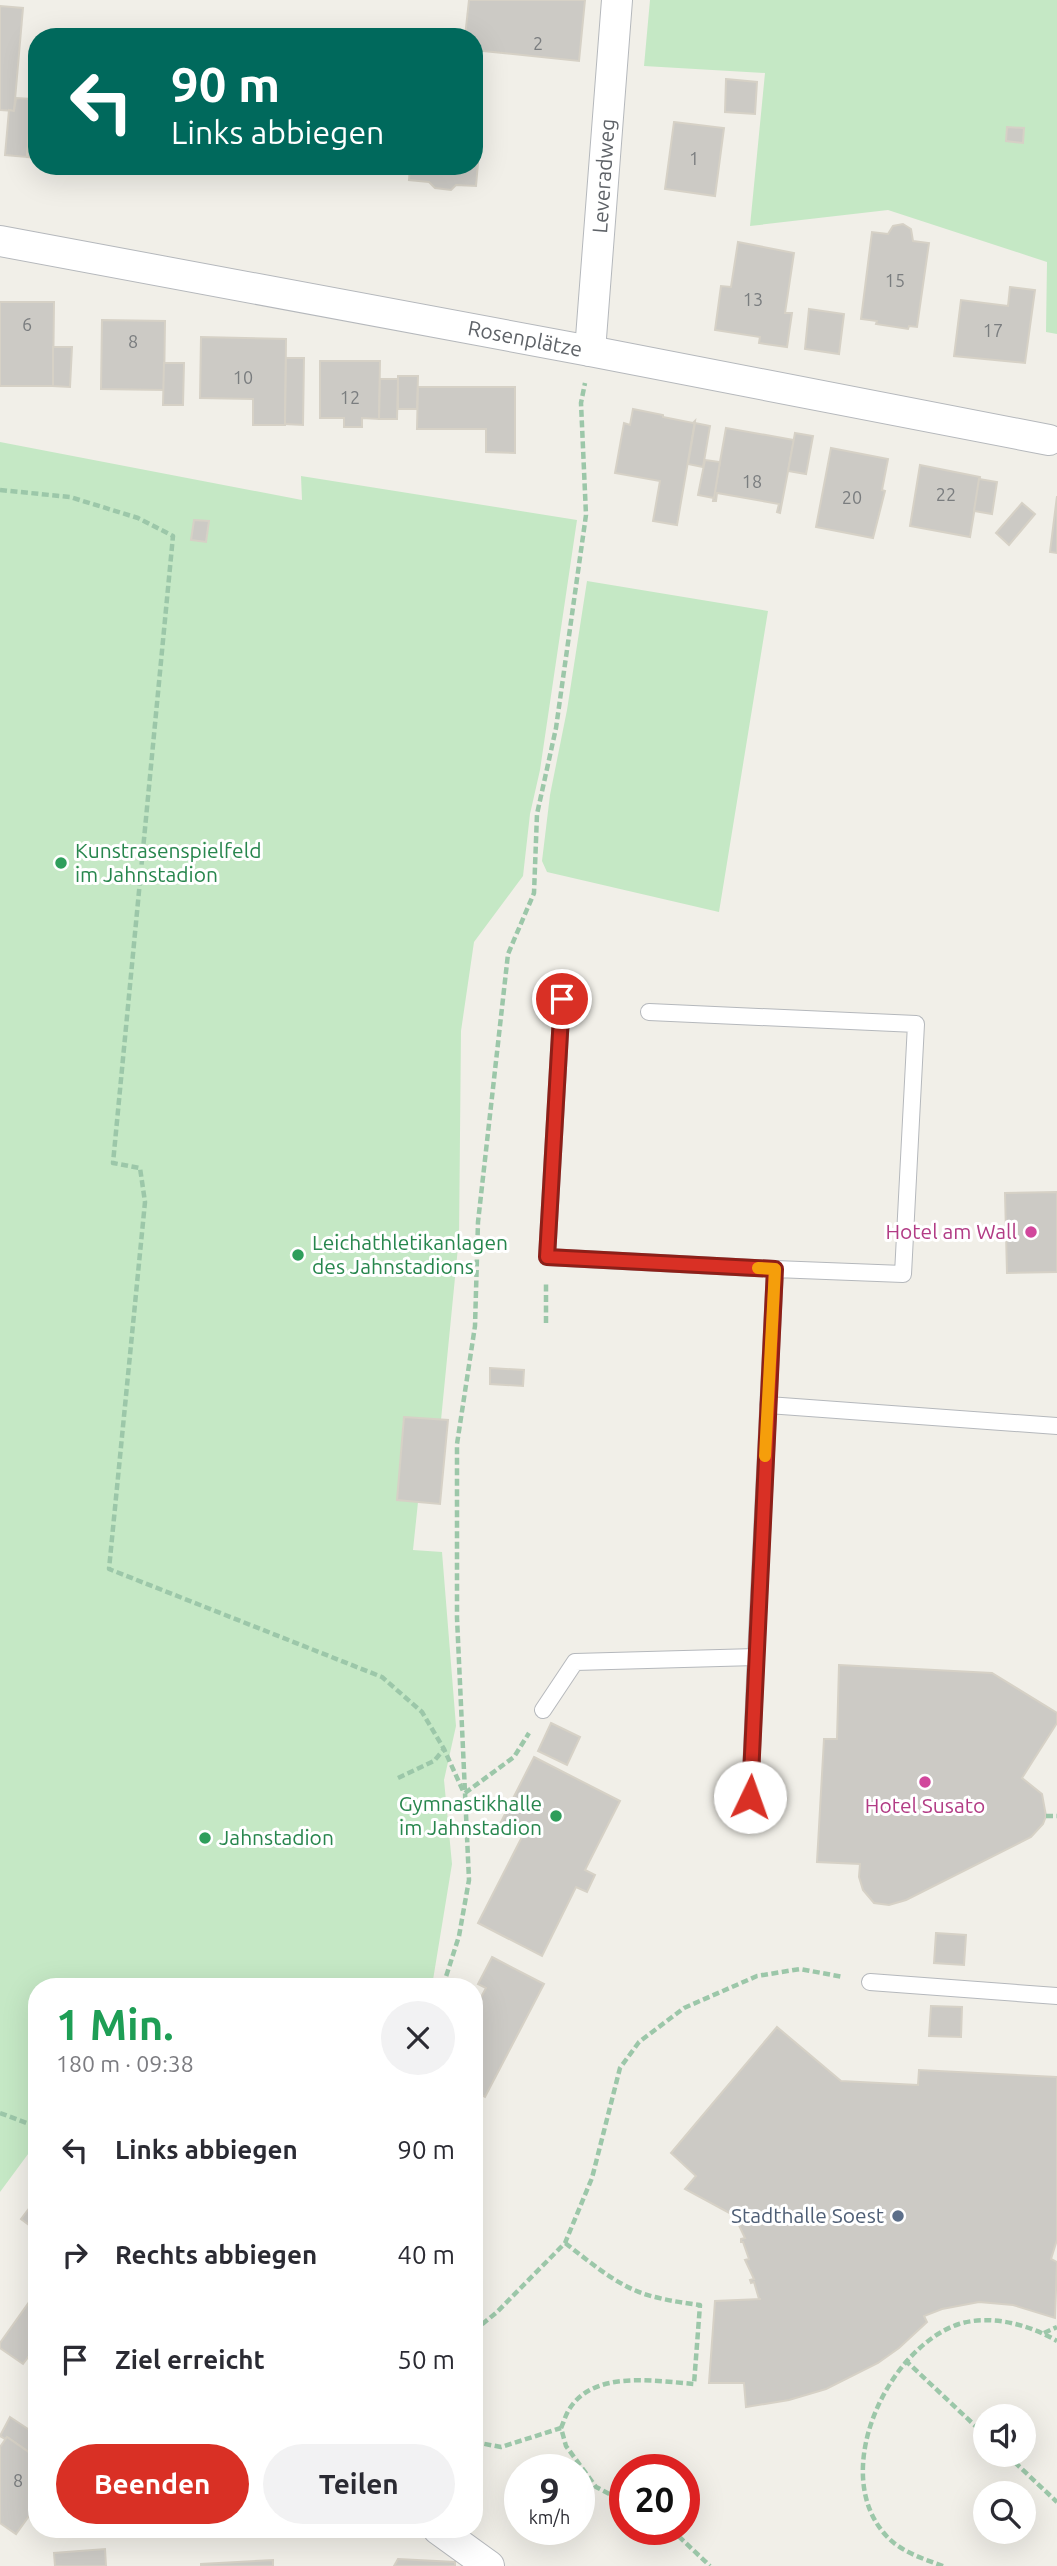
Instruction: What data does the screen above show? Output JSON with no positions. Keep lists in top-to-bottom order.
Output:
{
  "streets": {
    "street": ["Leveradweg", "Rosenplätze"]
  },
  "crossings": [
    ["Leveradweg", "Rosenplätze"]
  ],
  "places": [
    "Kunstrasenspielfeld im Jahnstadion",
    "Hotel am Wall",
    "Leichathletikanlagen des Jahnstadions",
    "Hotel Susato",
    "Gymnastikhalle im Jahnstadion",
    "Jahnstadion",
    "Stadthalle Soest"
  ],
  "house_numbers": [
    "2",
    "1",
    "15",
    "13",
    "6",
    "17",
    "8",
    "10",
    "12",
    "18",
    "22",
    "20",
    "8"
  ],
  "page": {
    "turn": ["90 m", "Links abbiegen"],
    "heading": ["1 Min.", "180 m · 09:38"],
    "list": [
      {
        "name": "Links abbiegen",
        "value": "90 m"
      },
      {
        "name": "Rechts abbiegen",
        "value": "40 m"
      },
      {
        "name": "Ziel erreicht",
        "value": "50 m"
      }
    ],
    "buttons": ["Beenden", "Teilen"],
    "speed": "9 km/h",
    "limit": "20"
  }
}
